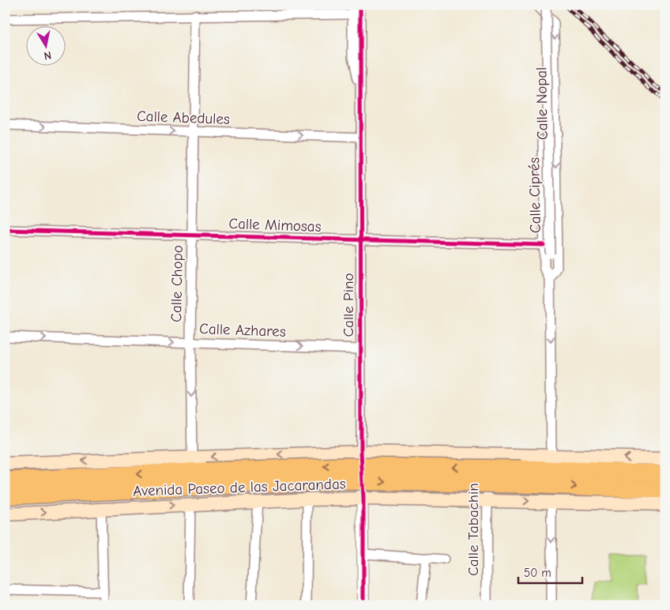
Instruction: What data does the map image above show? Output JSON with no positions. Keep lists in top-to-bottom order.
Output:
{
  "streets": {
    "main road": ["Avenida Paseo de las Jacarandas"],
    "street": [
      "Calle Nopal",
      "Calle Abedules",
      "Calle Ciprés",
      "Calle Mimosas",
      "Calle Chopo",
      "Calle Pino",
      "Calle Azhares",
      "Calle Tabachin"
    ]
  },
  "crossings": [
    ["Calle Nopal", "Calle Ciprés"],
    ["Calle Abedules", "Calle Chopo"],
    ["Calle Abedules", "Calle Pino"],
    ["Calle Mimosas", "Calle Chopo"],
    ["Calle Mimosas", "Calle Pino"],
    ["Calle Chopo", "Calle Azhares"],
    ["Calle Pino", "Calle Azhares"],
    ["Calle Pino", "Avenida Paseo de las Jacarandas"],
    ["Avenida Paseo de las Jacarandas", "Calle Tabachin"]
  ],
  "one_way": ["Calle Abedules", "Calle Ciprés", "Calle Azhares"],
  "scale_bar": "50 m",
  "north": "bottom"
}
